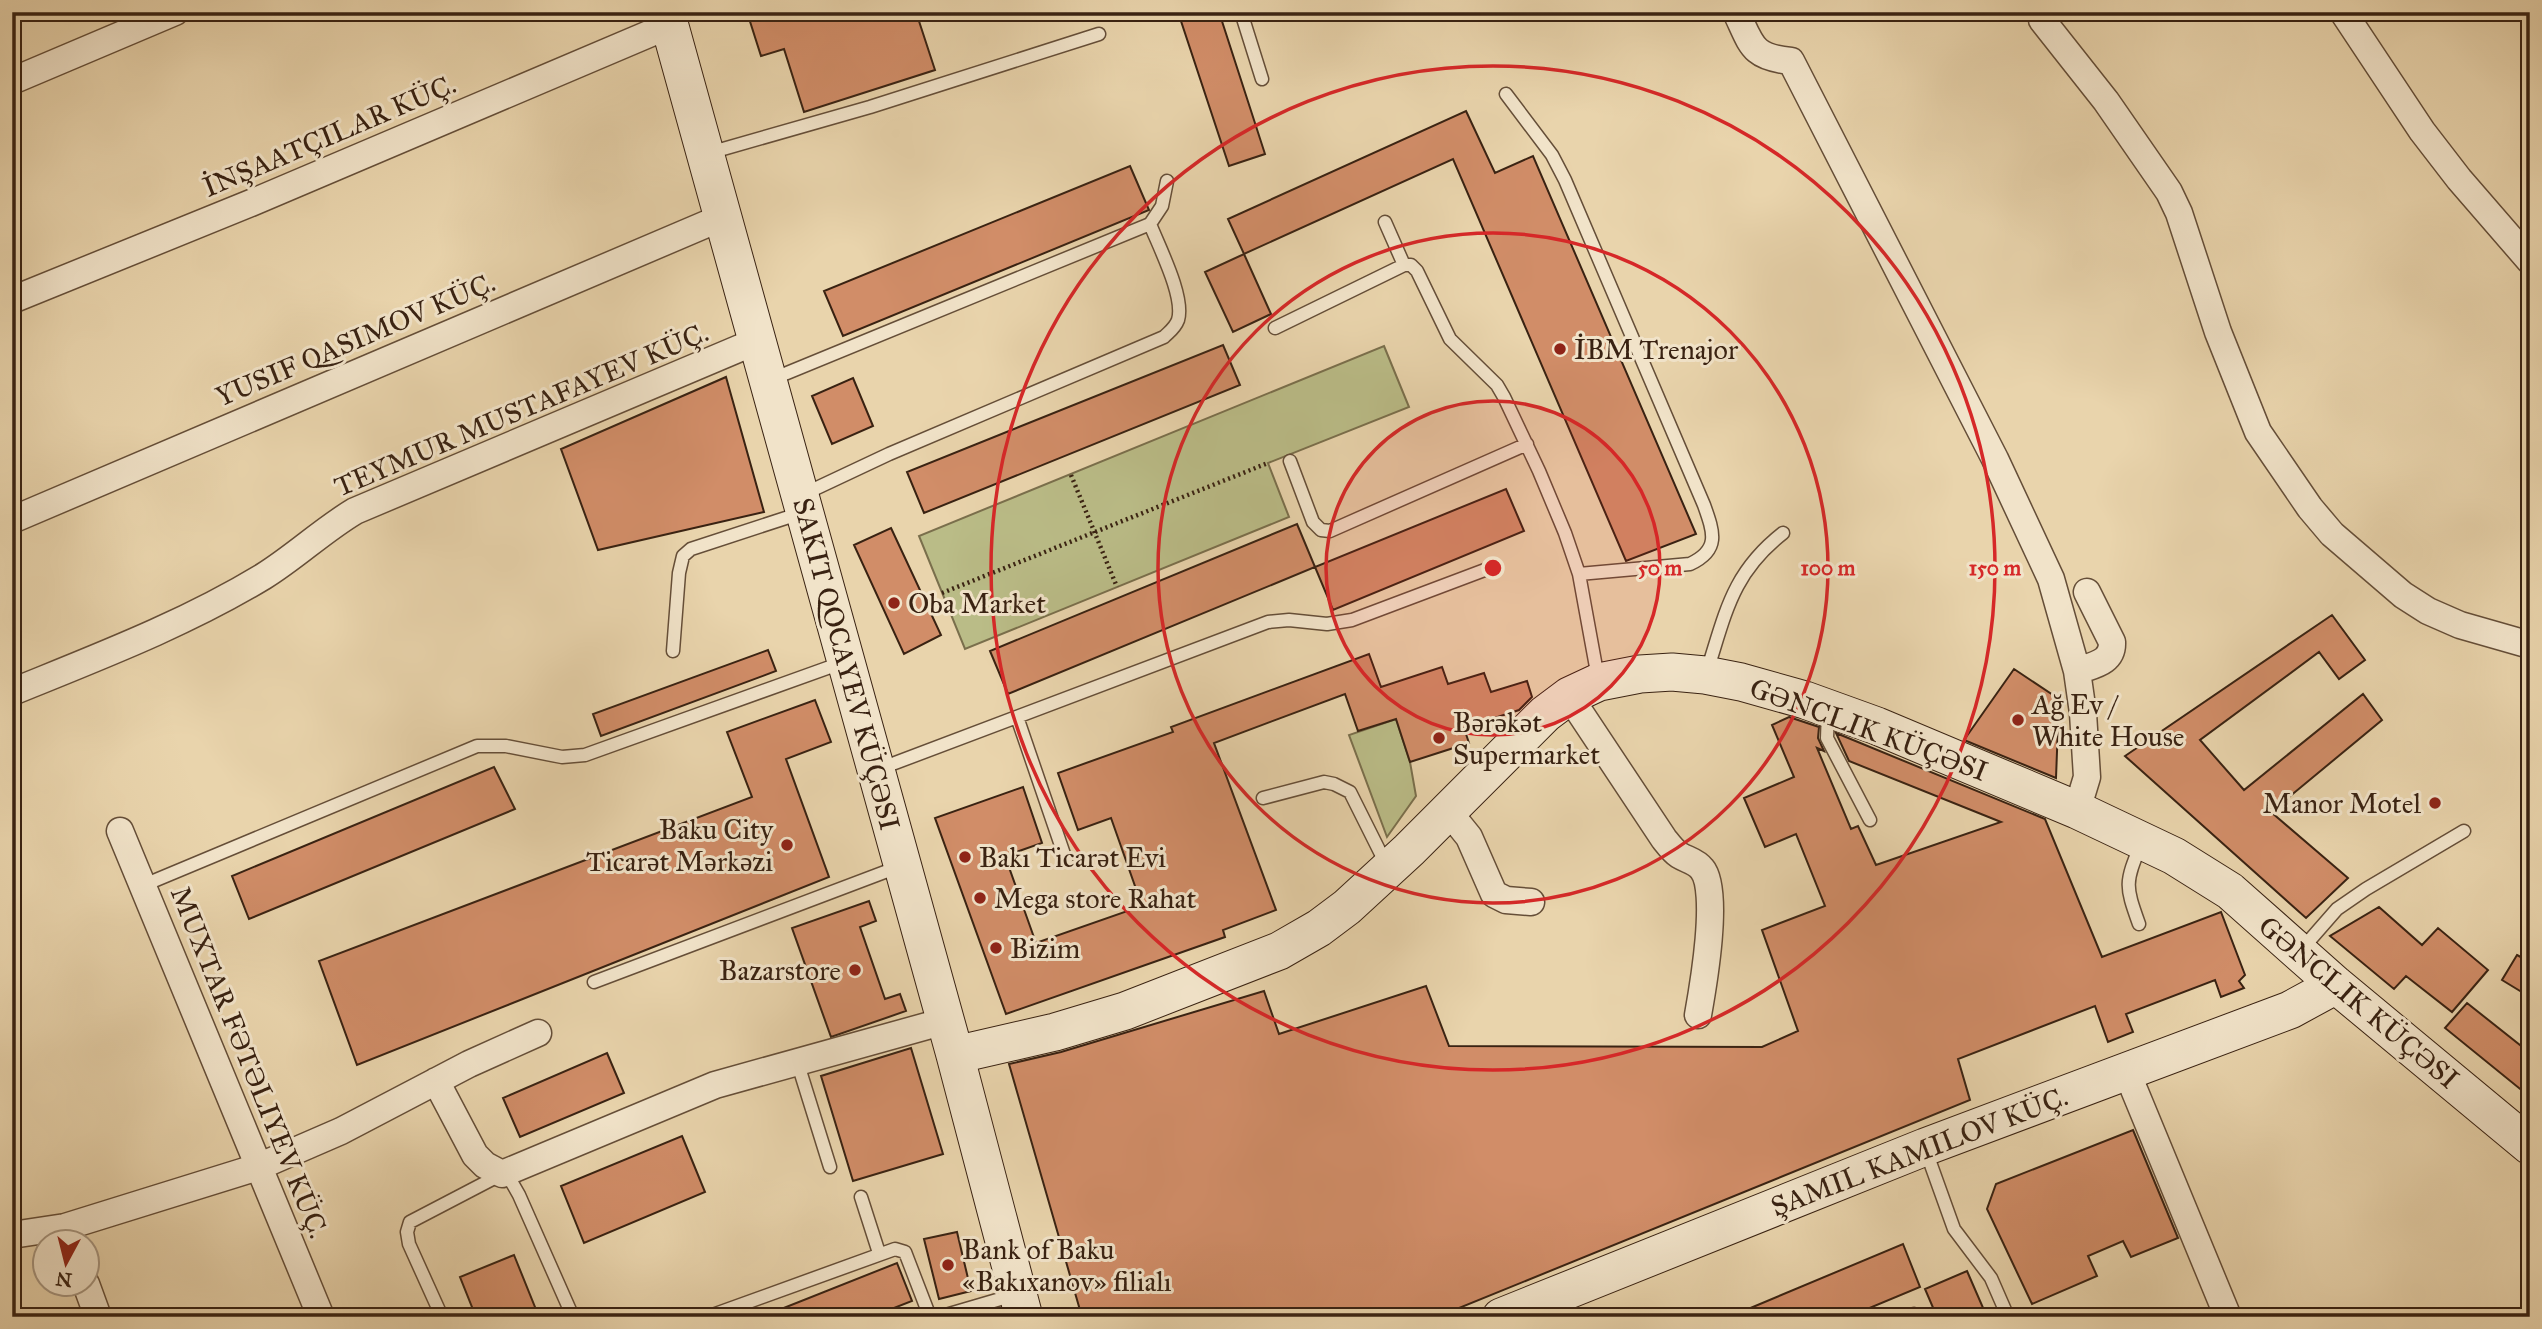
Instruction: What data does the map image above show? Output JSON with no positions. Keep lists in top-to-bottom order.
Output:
{
  "streets": {
    "street": [
      "TEYMUR MUSTAFAYEV KÜÇ.",
      "SAKIT QOCAYEV KÜÇƏSI",
      "GƏNCLIK KÜÇƏSI",
      "MUXTAR FƏTƏLIYEV KÜÇ.",
      "ŞAMIL KAMILOV KÜÇ."
    ]
  },
  "crossings": [
    ["TEYMUR MUSTAFAYEV KÜÇ.", "SAKIT QOCAYEV KÜÇƏSI"],
    ["SAKIT QOCAYEV KÜÇƏSI", "GƏNCLIK KÜÇƏSI"],
    ["GƏNCLIK KÜÇƏSI", "ŞAMIL KAMILOV KÜÇ."]
  ],
  "places": [
    "İBM Trenajor",
    "Oba Market",
    "Ağ Ev / White House",
    "Bərəkət Supermarket",
    "Manor Motel",
    "Baku City Ticarət Mərkəzi",
    "Bakı Ticarət Evi",
    "Mega store Rahat",
    "Bizim",
    "Bazarstore",
    "Bank of Baku «Bakıxanov» filialı"
  ],
  "north": "bottom",
  "rings": ["50 m", "100 m", "150 m"]
}
